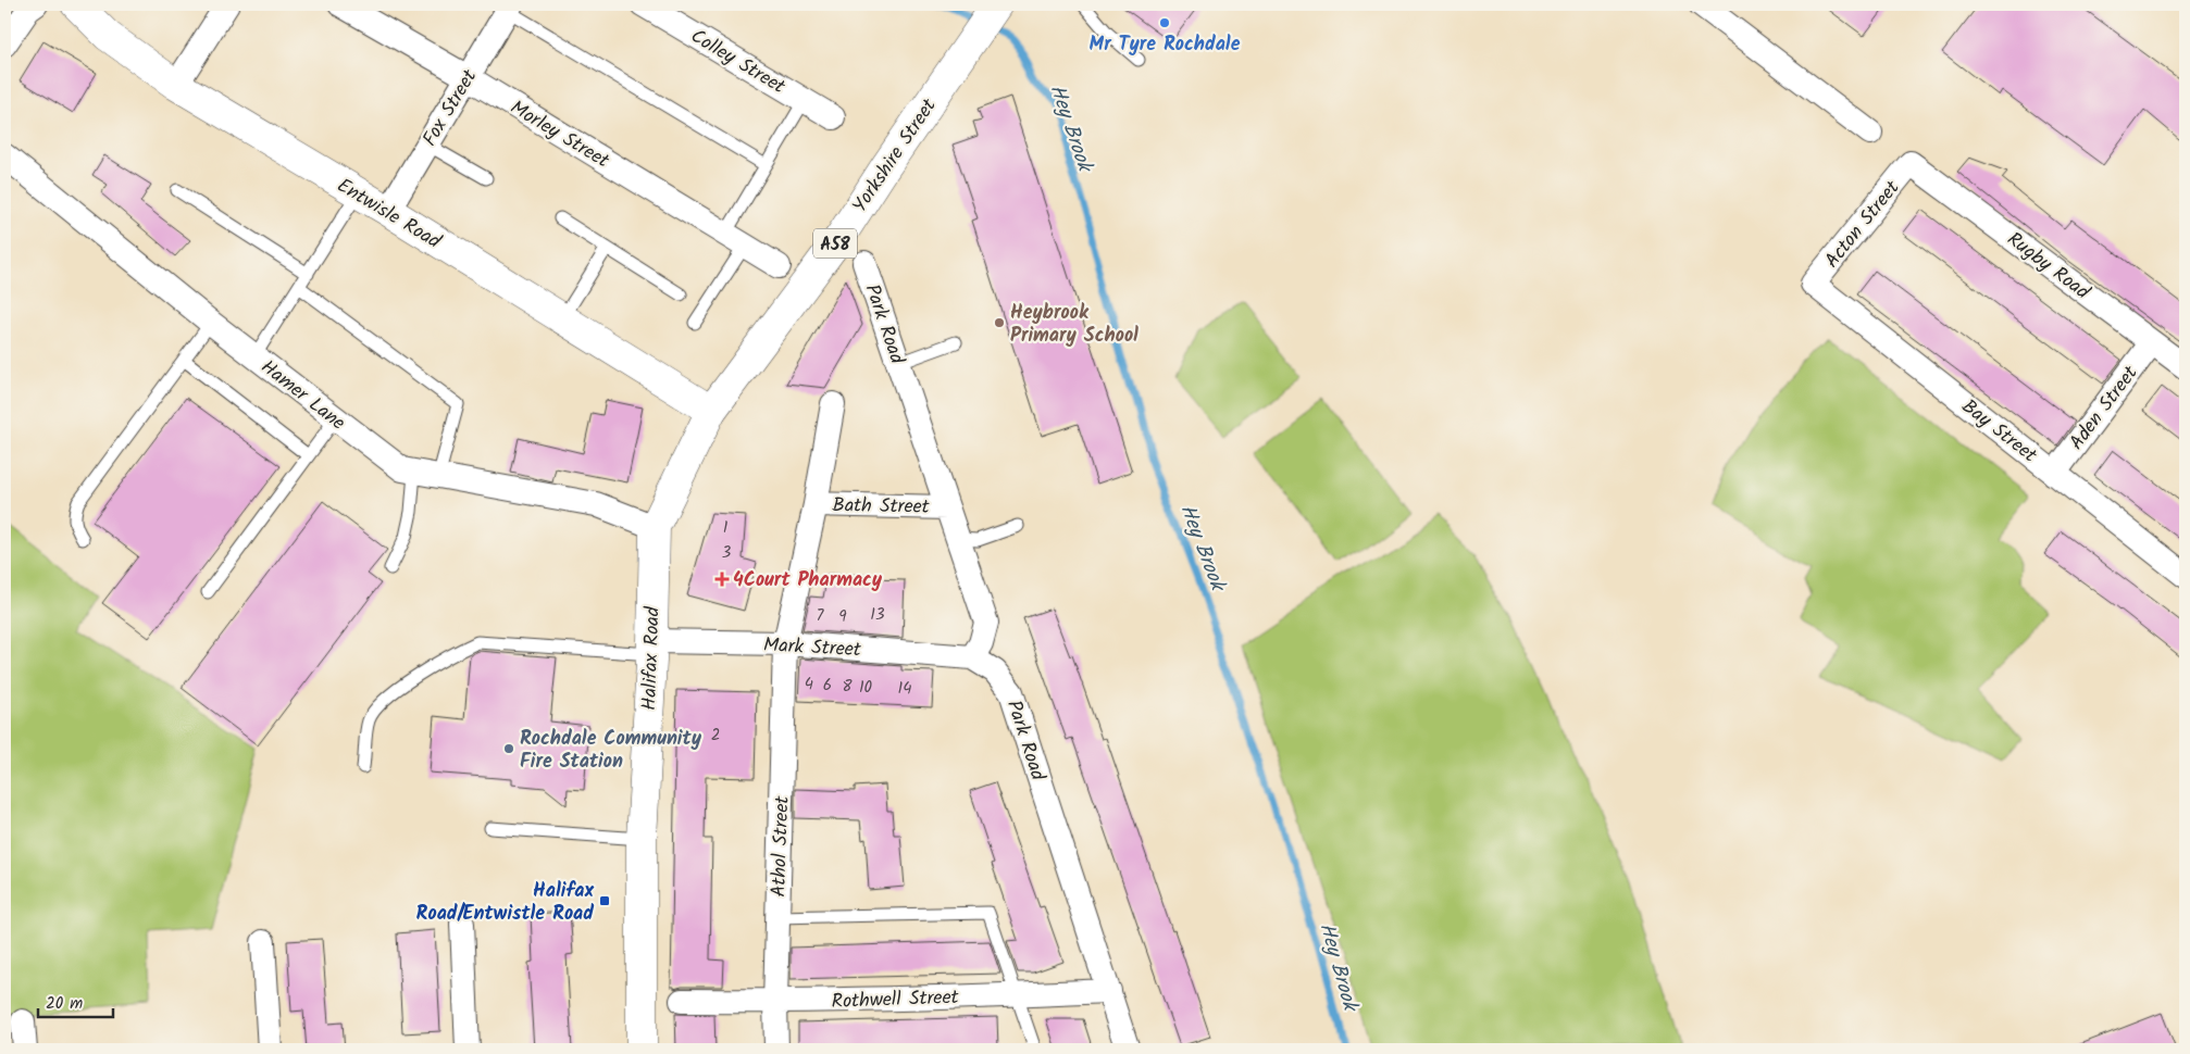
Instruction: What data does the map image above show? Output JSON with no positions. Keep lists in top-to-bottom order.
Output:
{
  "streets": {
    "main road": [
      "Yorkshire Street",
      "Entwisle Road",
      "A58",
      "Halifax Road"
    ],
    "street": [
      "Colley Street",
      "Fox Street",
      "Morley Street",
      "Acton Street",
      "Rugby Road",
      "Park Road",
      "Hamer Lane",
      "Aden Street",
      "Bay Street",
      "Bath Street",
      "Mark Street",
      "Athol Street",
      "Rothwell Street"
    ]
  },
  "crossings": [
    ["Fox Street", "Morley Street"],
    ["Fox Street", "Entwisle Road"],
    ["Yorkshire Street", "Entwisle Road"],
    ["Yorkshire Street", "Halifax Road"],
    ["Entwisle Road", "Halifax Road"],
    ["Acton Street", "Rugby Road"],
    ["Acton Street", "Bay Street"],
    ["Rugby Road", "Aden Street"],
    ["Park Road", "Bath Street"],
    ["Park Road", "Mark Street"],
    ["Park Road", "Rothwell Street"],
    ["Hamer Lane", "Halifax Road"],
    ["Aden Street", "Bay Street"],
    ["Bath Street", "Athol Street"],
    ["Mark Street", "Halifax Road"],
    ["Mark Street", "Athol Street"],
    ["Athol Street", "Rothwell Street"]
  ],
  "water": ["Hey Brook"],
  "places": {
    "other": ["Mr Tyre Rochdale", "Heybrook Primary School", "Rochdale Community Fire Station"],
    "health": ["4Court Pharmacy"],
    "transit": ["Halifax Road/Entwistle Road"]
  },
  "house_numbers": [
    "1",
    "3",
    "13",
    "7",
    "9",
    "4",
    "6",
    "8",
    "10",
    "14",
    "2"
  ],
  "scale_bar": "20 m"
}
